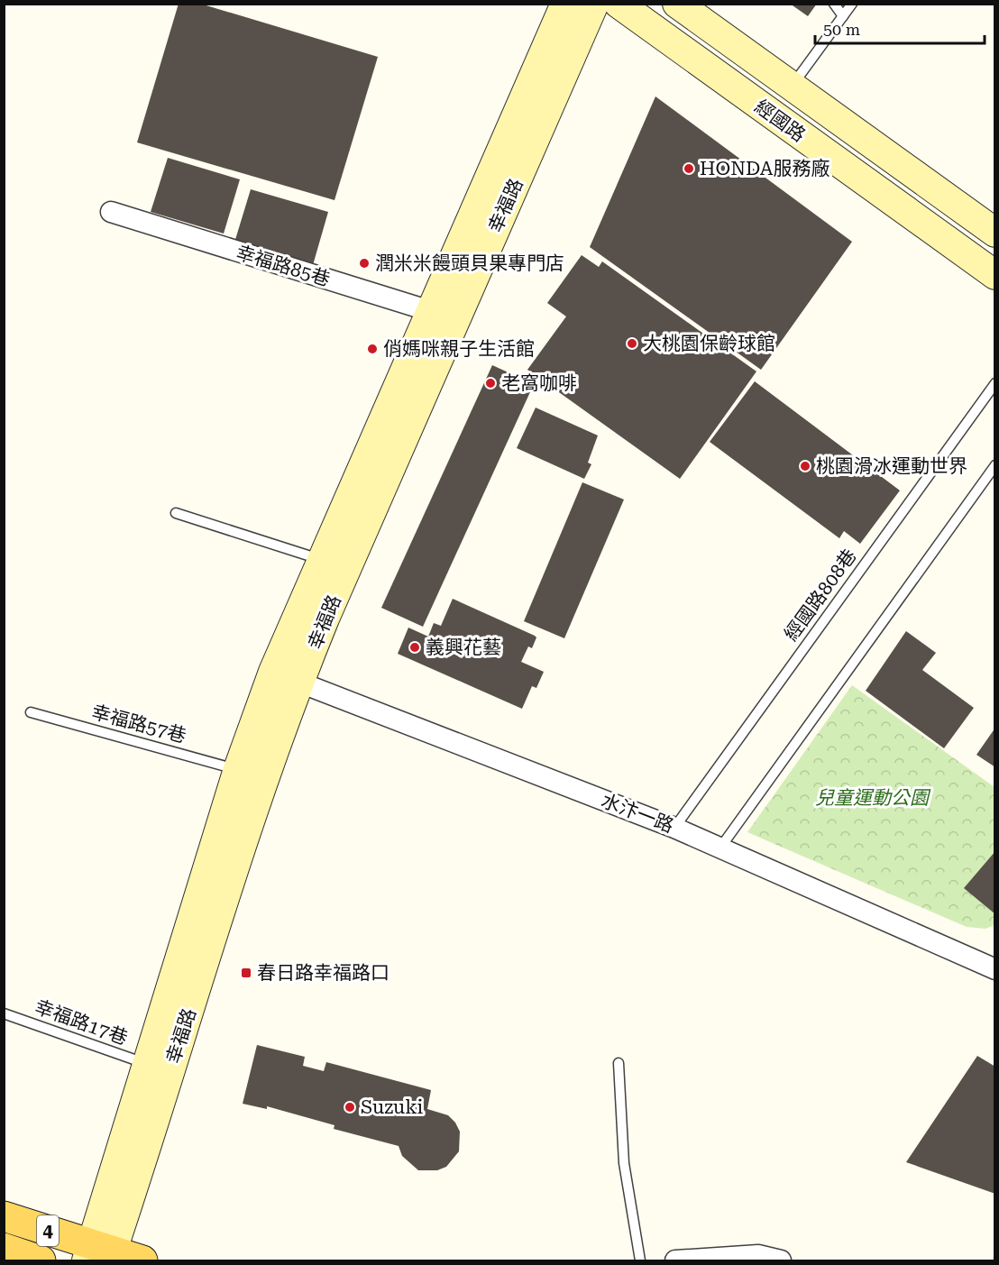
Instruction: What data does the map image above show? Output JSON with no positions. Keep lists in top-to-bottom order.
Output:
{
  "streets": {
    "main road": ["4"],
    "street": [
      "經國路",
      "幸福路",
      "幸福路85巷",
      "水汴一路"
    ],
    "lane": ["經國路808巷", "幸福路57巷", "幸福路17巷"]
  },
  "crossings": [
    ["幸福路", "幸福路85巷"],
    ["幸福路", "幸福路57巷"],
    ["幸福路", "水汴一路"],
    ["幸福路", "幸福路17巷"],
    ["幸福路", "4"],
    ["經國路808巷", "水汴一路"]
  ],
  "parks": ["兒童運動公園"],
  "places": {
    "other": [
      "HONDA服務廠",
      "潤米米饅頭貝果專門店",
      "大桃園保齡球館",
      "俏媽咪親子生活館",
      "老窩咖啡",
      "桃園滑冰運動世界",
      "義興花藝",
      "Suzuki"
    ],
    "transit": ["春日路幸福路口"]
  },
  "scale_bar": "50 m"
}
